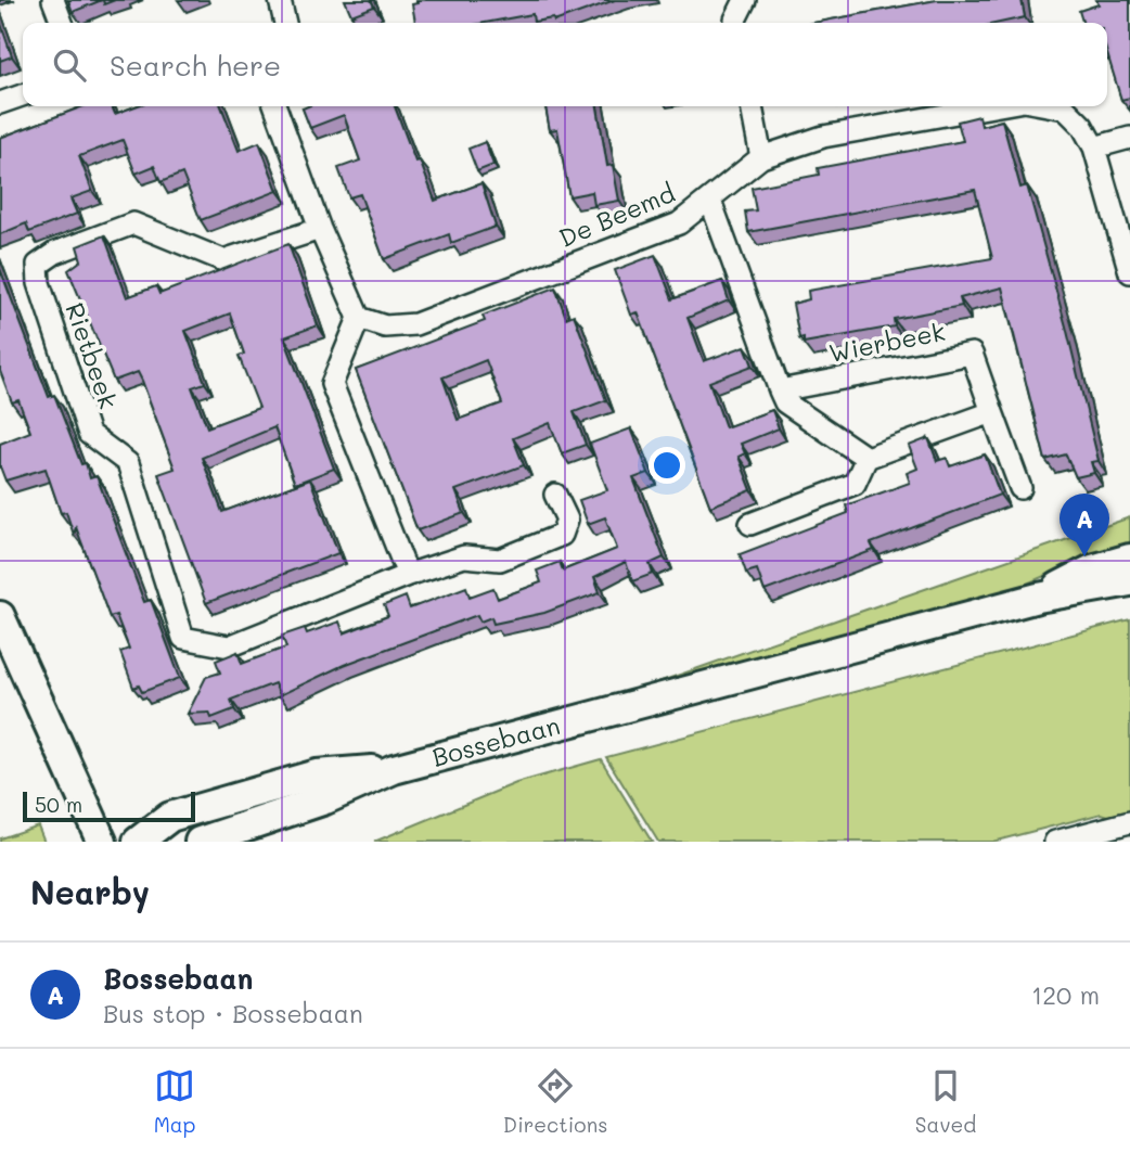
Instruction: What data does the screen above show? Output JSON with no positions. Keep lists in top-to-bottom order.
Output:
{
  "streets": {
    "street": [
      "De Beemd",
      "Wierbeek",
      "Rietbeek",
      "Bossebaan"
    ]
  },
  "scale_bar": "50 m",
  "page": {
    "search": "Search here",
    "pins": "A",
    "scale": "50 m",
    "heading": "Nearby",
    "list": [
      {
        "mark": "A",
        "name": "Bossebaan",
        "note": "Bus stop · Bossebaan",
        "value": "120 m"
      }
    ],
    "nav": ["Map", "Directions", "Saved"]
  }
}
